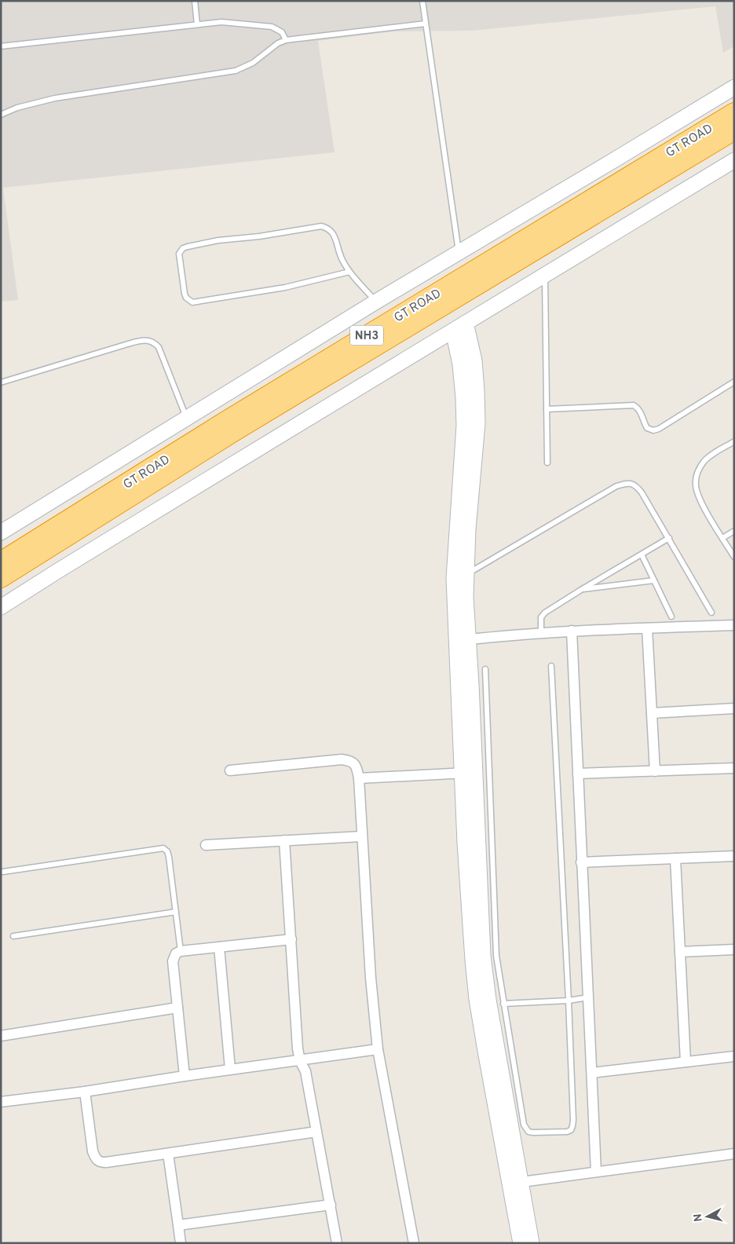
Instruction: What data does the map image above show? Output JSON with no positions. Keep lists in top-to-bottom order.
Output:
{
  "streets": {
    "highway": ["GT ROAD", "NH3"]
  },
  "north": "left"
}
